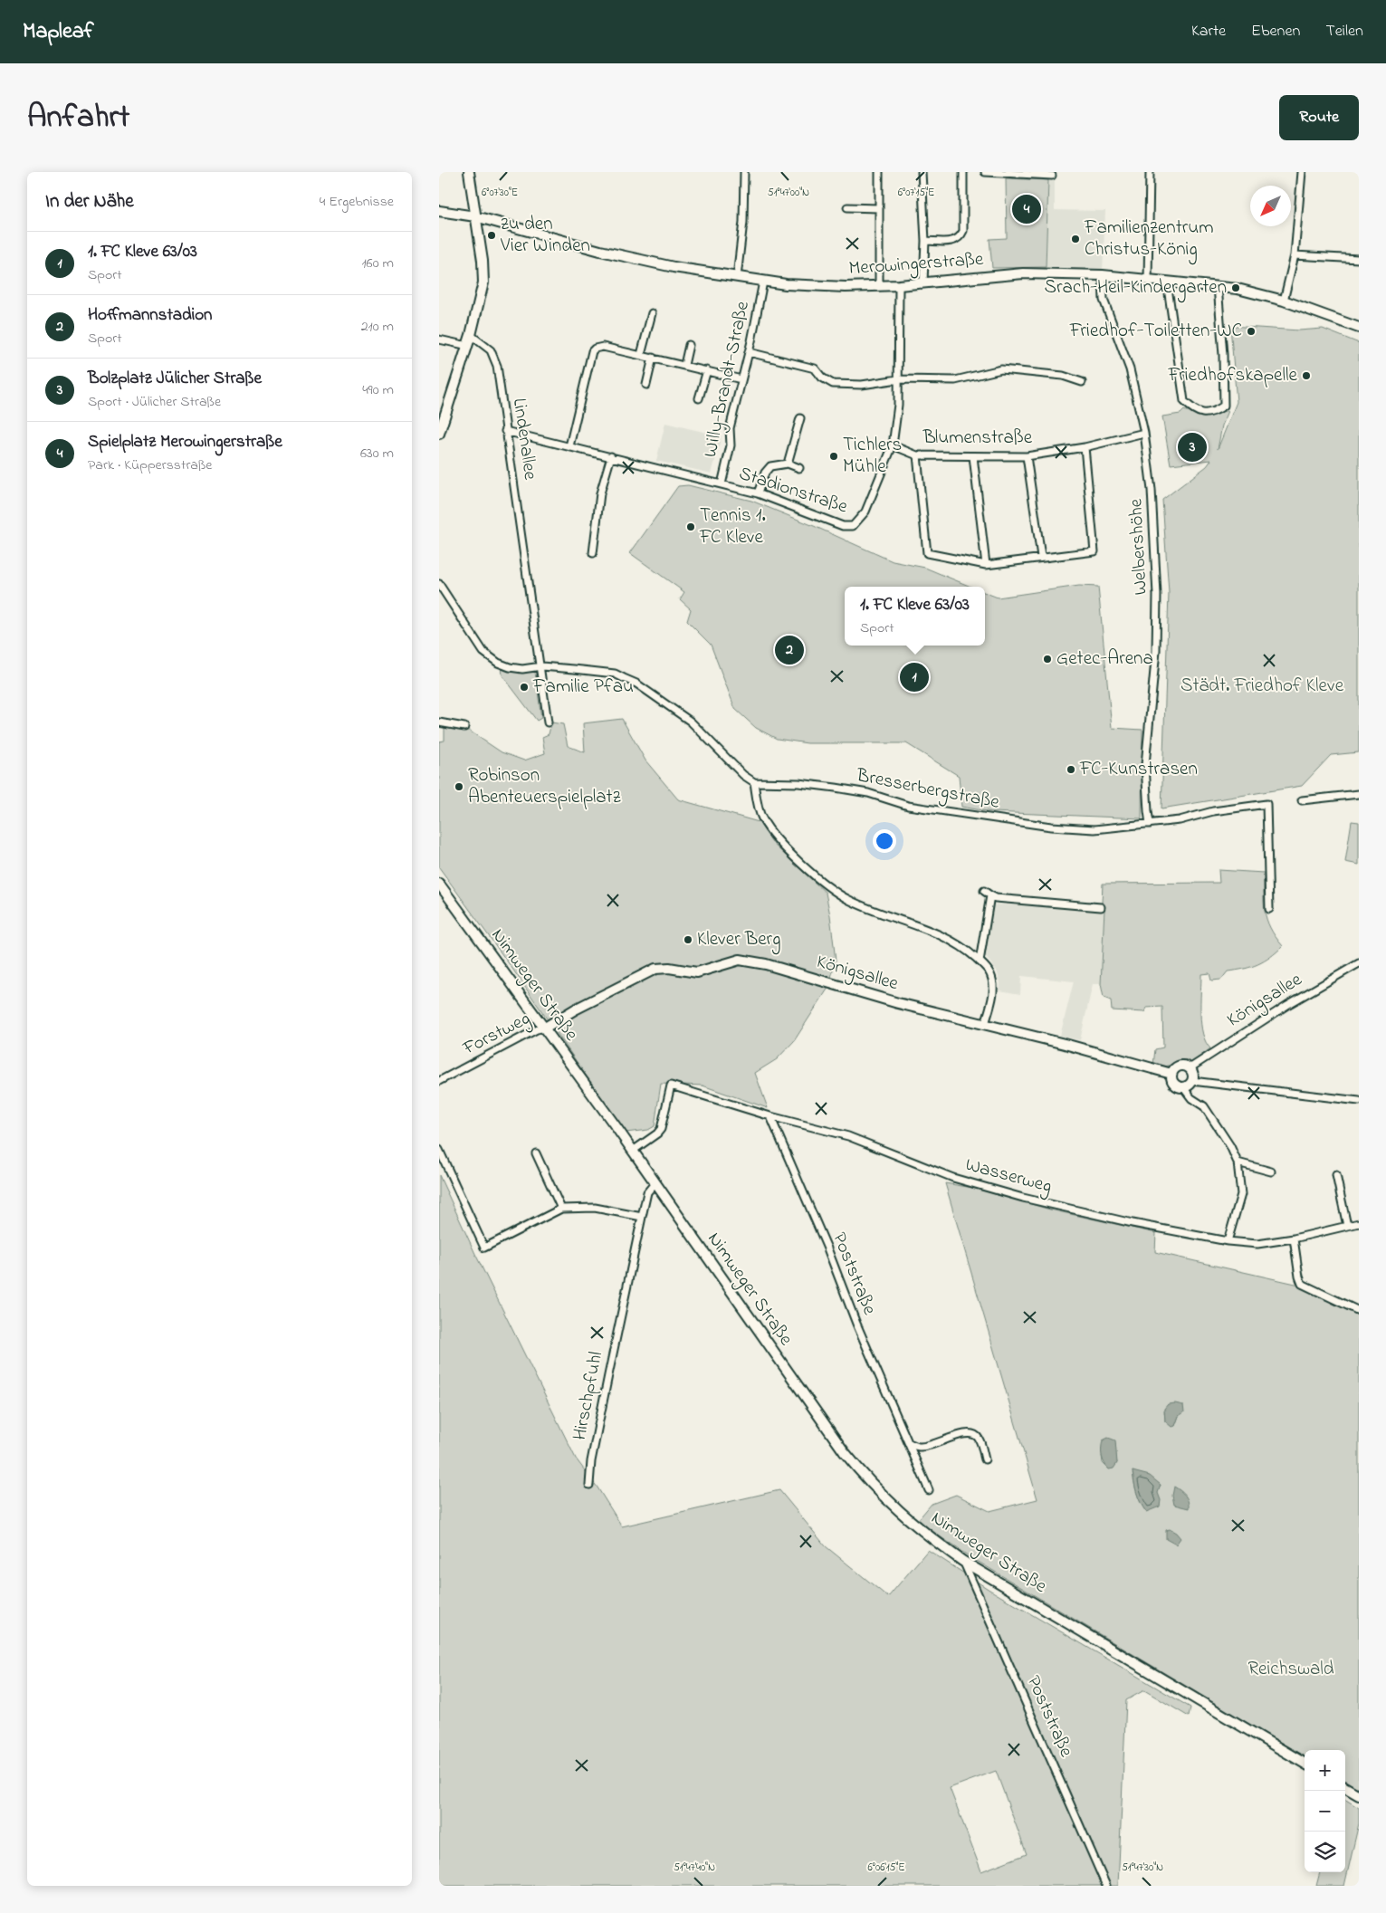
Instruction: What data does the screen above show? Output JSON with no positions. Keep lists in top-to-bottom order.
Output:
{
  "streets": {
    "street": [
      "Merowingerstraße",
      "Willy-Brandt-Straße",
      "Blumenstraße",
      "Lindenallee",
      "Stadionstraße",
      "Welbershöhe",
      "Bresserbergstraße",
      "Königsallee",
      "Nimweger Straße",
      "Forstweg",
      "Wasserweg",
      "Poststraße",
      "Hirschpfuhl"
    ]
  },
  "crossings": [
    ["Merowingerstraße", "Willy-Brandt-Straße"],
    ["Merowingerstraße", "Stadionstraße"],
    ["Merowingerstraße", "Welbershöhe"],
    ["Willy-Brandt-Straße", "Stadionstraße"],
    ["Blumenstraße", "Stadionstraße"],
    ["Blumenstraße", "Welbershöhe"],
    ["Lindenallee", "Stadionstraße"],
    ["Welbershöhe", "Bresserbergstraße"],
    ["Königsallee", "Nimweger Straße"],
    ["Königsallee", "Forstweg"],
    ["Nimweger Straße", "Forstweg"],
    ["Nimweger Straße", "Wasserweg"],
    ["Nimweger Straße", "Poststraße"],
    ["Nimweger Straße", "Hirschpfuhl"],
    ["Wasserweg", "Poststraße"]
  ],
  "parks": ["Städt. Friedhof Kleve", "Reichswald"],
  "places": [
    "zu den Vier Winden",
    "Familienzentrum Christus-König",
    "Srach-Heil-Kindergarten",
    "Friedhof-Toiletten-WC",
    "Friedhofskapelle",
    "Tichlers Mühle",
    "Tennis 1. FC Kleve",
    "Getec-Arena",
    "Familie Pfau",
    "FC-Kunstrasen",
    "Robinson Abenteuerspielplatz",
    "Klever Berg"
  ],
  "north": "bottom left",
  "page": {
    "header": "Mapleaf",
    "nav": ["Karte", "Ebenen", "Teilen"],
    "title": "Anfahrt",
    "buttons": "Route",
    "heading": ["In der Nähe", "4 Ergebnisse"],
    "pins": [
      "4",
      "3",
      "2",
      "1"
    ],
    "list": [
      {
        "mark": "1",
        "name": "1. FC Kleve 63/03",
        "note": "Sport",
        "value": "160 m"
      },
      {
        "mark": "2",
        "name": "Hoffmannstadion",
        "note": "Sport",
        "value": "210 m"
      },
      {
        "mark": "3",
        "name": "Bolzplatz Jülicher Straße",
        "note": "Sport · Jülicher Straße",
        "value": "490 m"
      },
      {
        "mark": "4",
        "name": "Spielplatz Merowingerstraße",
        "note": "Park · Küppersstraße",
        "value": "630 m"
      }
    ],
    "popup": ["1. FC Kleve 63/03", "Sport"],
    "map_buttons": ["+", "−"]
  },
  "coordinates": [
    "6°07'30\"E",
    "51°47'00\"N",
    "6°07'15\"E",
    "51°47'40\"N",
    "6°06'15\"E",
    "51°47'30\"N"
  ]
}
